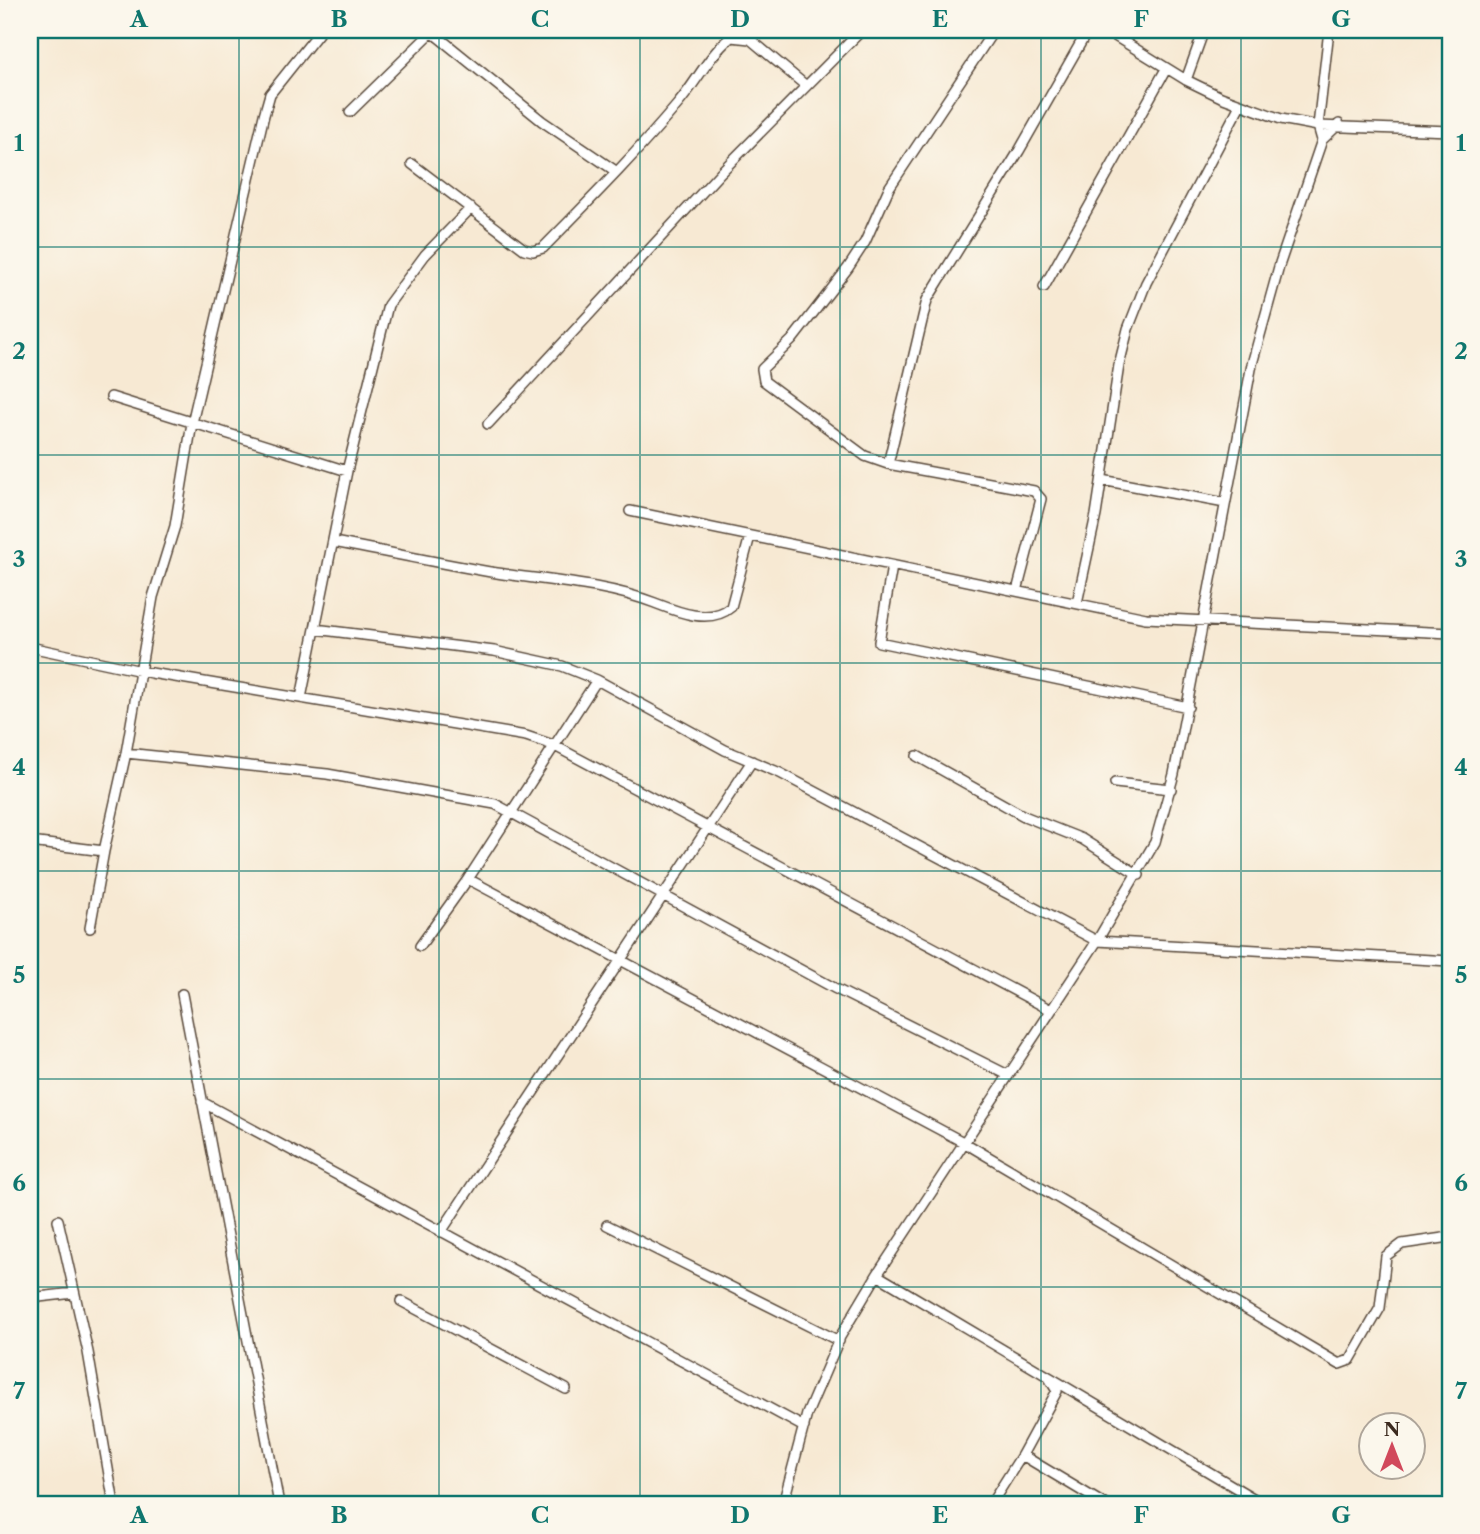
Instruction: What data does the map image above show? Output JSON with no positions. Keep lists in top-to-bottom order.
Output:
{
  "north": "top",
  "grid": {
    "columns": [
      "A",
      "B",
      "C",
      "D",
      "E",
      "F",
      "G"
    ],
    "rows": [
      "1",
      "2",
      "3",
      "4",
      "5",
      "6",
      "7"
    ]
  }
}
